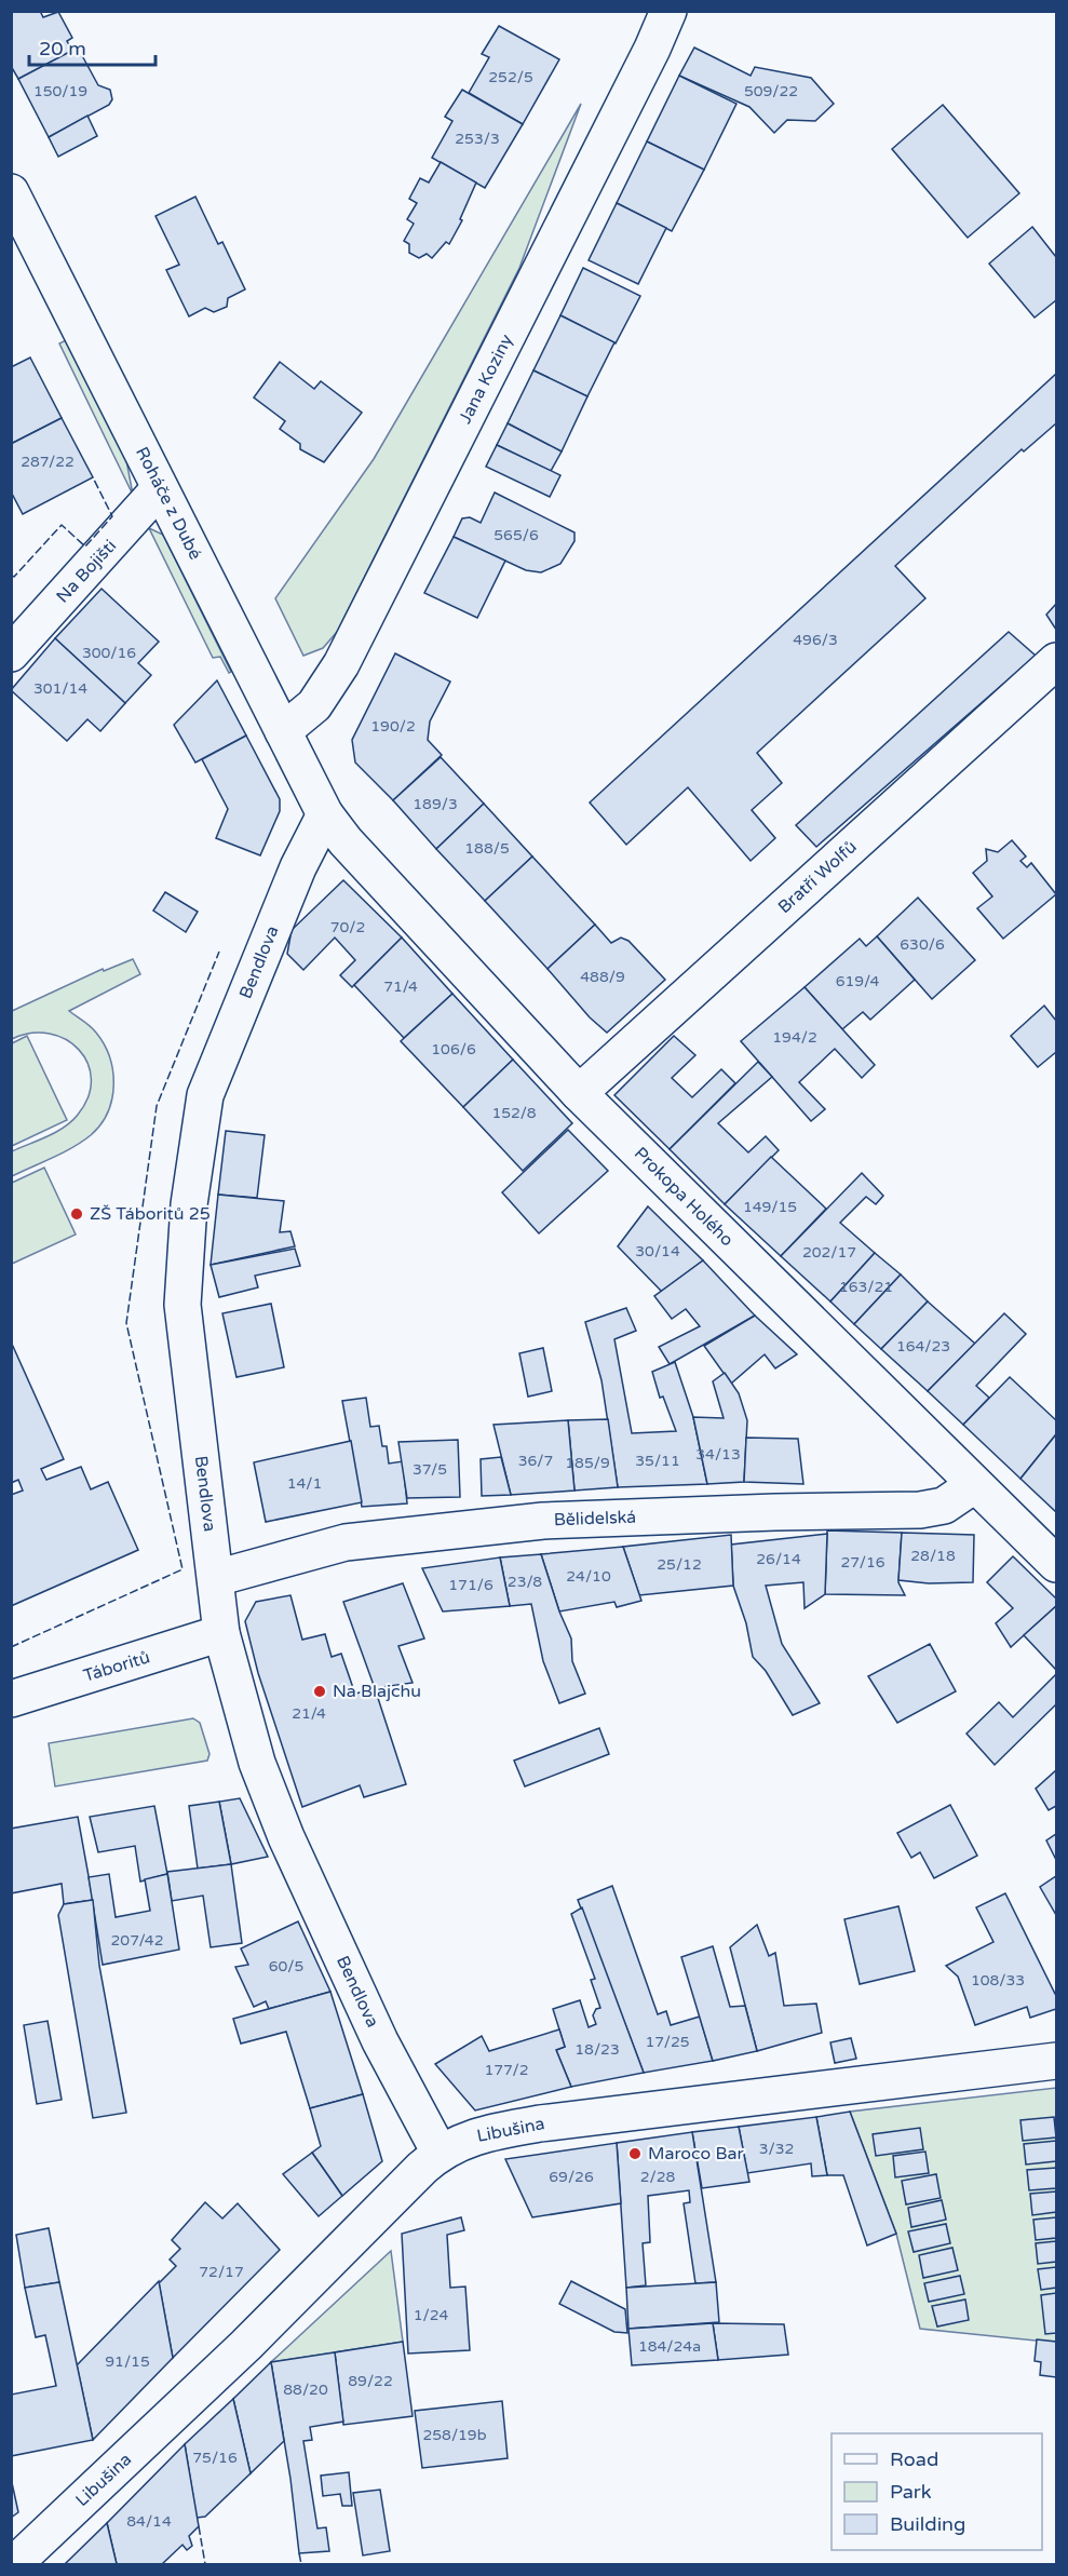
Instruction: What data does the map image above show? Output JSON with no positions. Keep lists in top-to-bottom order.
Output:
{
  "streets": {
    "street": [
      "Jana Koziny",
      "Roháče z Dubé",
      "Na Bojišti",
      "Bratří Wolfů",
      "Bendlova",
      "Prokopa Holého",
      "Bělidelská",
      "Táboritů",
      "Libušina"
    ]
  },
  "crossings": [
    ["Jana Koziny", "Roháče z Dubé"],
    ["Roháče z Dubé", "Na Bojišti"],
    ["Roháče z Dubé", "Bendlova"],
    ["Roháče z Dubé", "Prokopa Holého"],
    ["Bratří Wolfů", "Prokopa Holého"],
    ["Bendlova", "Prokopa Holého"],
    ["Bendlova", "Bělidelská"],
    ["Bendlova", "Táboritů"],
    ["Bendlova", "Libušina"],
    ["Prokopa Holého", "Bělidelská"]
  ],
  "places": ["ZŠ Táboritů 25", "Na Blajchu", "Maroco Bar"],
  "house_numbers": [
    "252/5",
    "150/19",
    "509/22",
    "253/3",
    "287/22",
    "565/6",
    "496/3",
    "300/16",
    "301/14",
    "190/2",
    "189/3",
    "188/5",
    "70/2",
    "630/6",
    "488/9",
    "619/4",
    "71/4",
    "194/2",
    "106/6",
    "152/8",
    "149/15",
    "30/14",
    "202/17",
    "163/21",
    "164/23",
    "34/13",
    "36/7",
    "35/11",
    "185/9",
    "37/5",
    "14/1",
    "28/18",
    "26/14",
    "27/16",
    "25/12",
    "24/10",
    "23/8",
    "171/6",
    "21/4",
    "207/42",
    "60/5",
    "108/33",
    "17/25",
    "18/23",
    "177/2",
    "3/32",
    "69/26",
    "2/28",
    "72/17",
    "1/24",
    "184/24a",
    "91/15",
    "89/22",
    "88/20",
    "258/19b",
    "75/16",
    "84/14"
  ],
  "legend": ["Road", "Park", "Building"],
  "scale_bar": "20 m"
}
